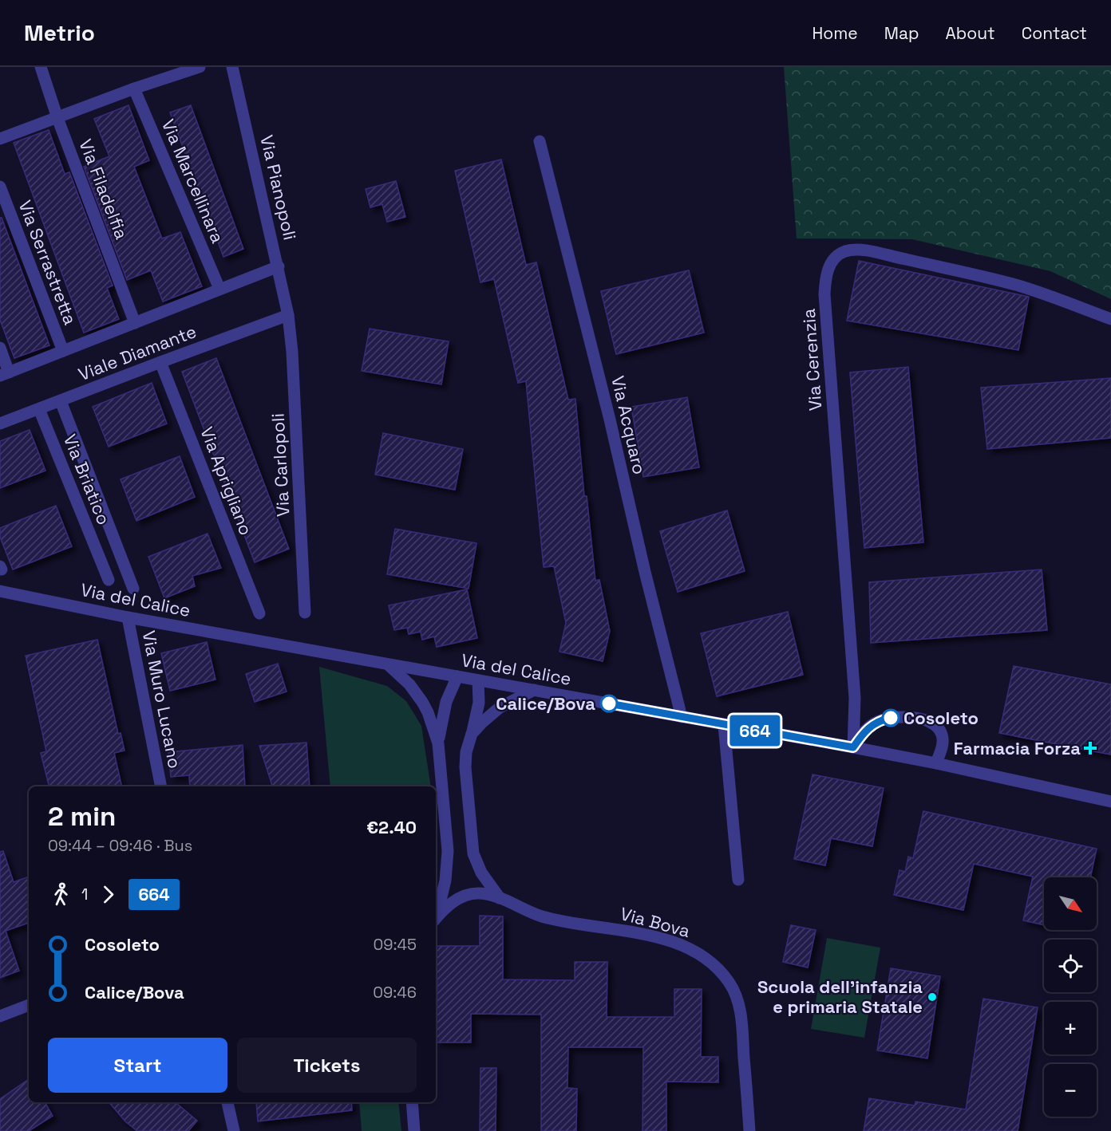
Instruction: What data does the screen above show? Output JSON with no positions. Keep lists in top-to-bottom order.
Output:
{
  "streets": {
    "street": [
      "Via Marcellinara",
      "Via Pianopoli",
      "Via Filadelfia",
      "Via Serrastretta",
      "Viale Diamante",
      "Via Cerenzia",
      "Via Acquaro",
      "Via Carlopoli",
      "Via Briatico",
      "Via Aprigliano",
      "Via del Calice",
      "Via Muro Lucano",
      "Via Bova"
    ]
  },
  "crossings": [
    ["Via Marcellinara", "Viale Diamante"],
    ["Via Pianopoli", "Viale Diamante"],
    ["Via Pianopoli", "Via Carlopoli"],
    ["Via Filadelfia", "Viale Diamante"],
    ["Via Serrastretta", "Viale Diamante"],
    ["Viale Diamante", "Via Carlopoli"],
    ["Viale Diamante", "Via Briatico"],
    ["Viale Diamante", "Via Aprigliano"],
    ["Via Cerenzia", "Via del Calice"],
    ["Via Acquaro", "Via del Calice"],
    ["Via del Calice", "Via Muro Lucano"],
    ["Via del Calice", "Via Bova"]
  ],
  "places": {
    "other": ["Calice/Bova", "Cosoleto", "Scuola dell'infanzia e primaria Statale"],
    "health": ["Farmacia Forza"]
  },
  "lines": ["bus line 664"],
  "north": "bottom right",
  "page": {
    "header": "Metrio",
    "nav": [
      "Home",
      "Map",
      "About",
      "Contact"
    ],
    "on_map": "664",
    "heading": ["2 min", "09:44 – 09:46 · Bus", "€2.40"],
    "legs": ["1", "664"],
    "map_buttons": ["+", "−"],
    "list": [
      {
        "name": "Cosoleto",
        "value": "09:45"
      },
      {
        "name": "Calice/Bova",
        "value": "09:46"
      }
    ],
    "buttons": ["Start", "Tickets"]
  }
}
